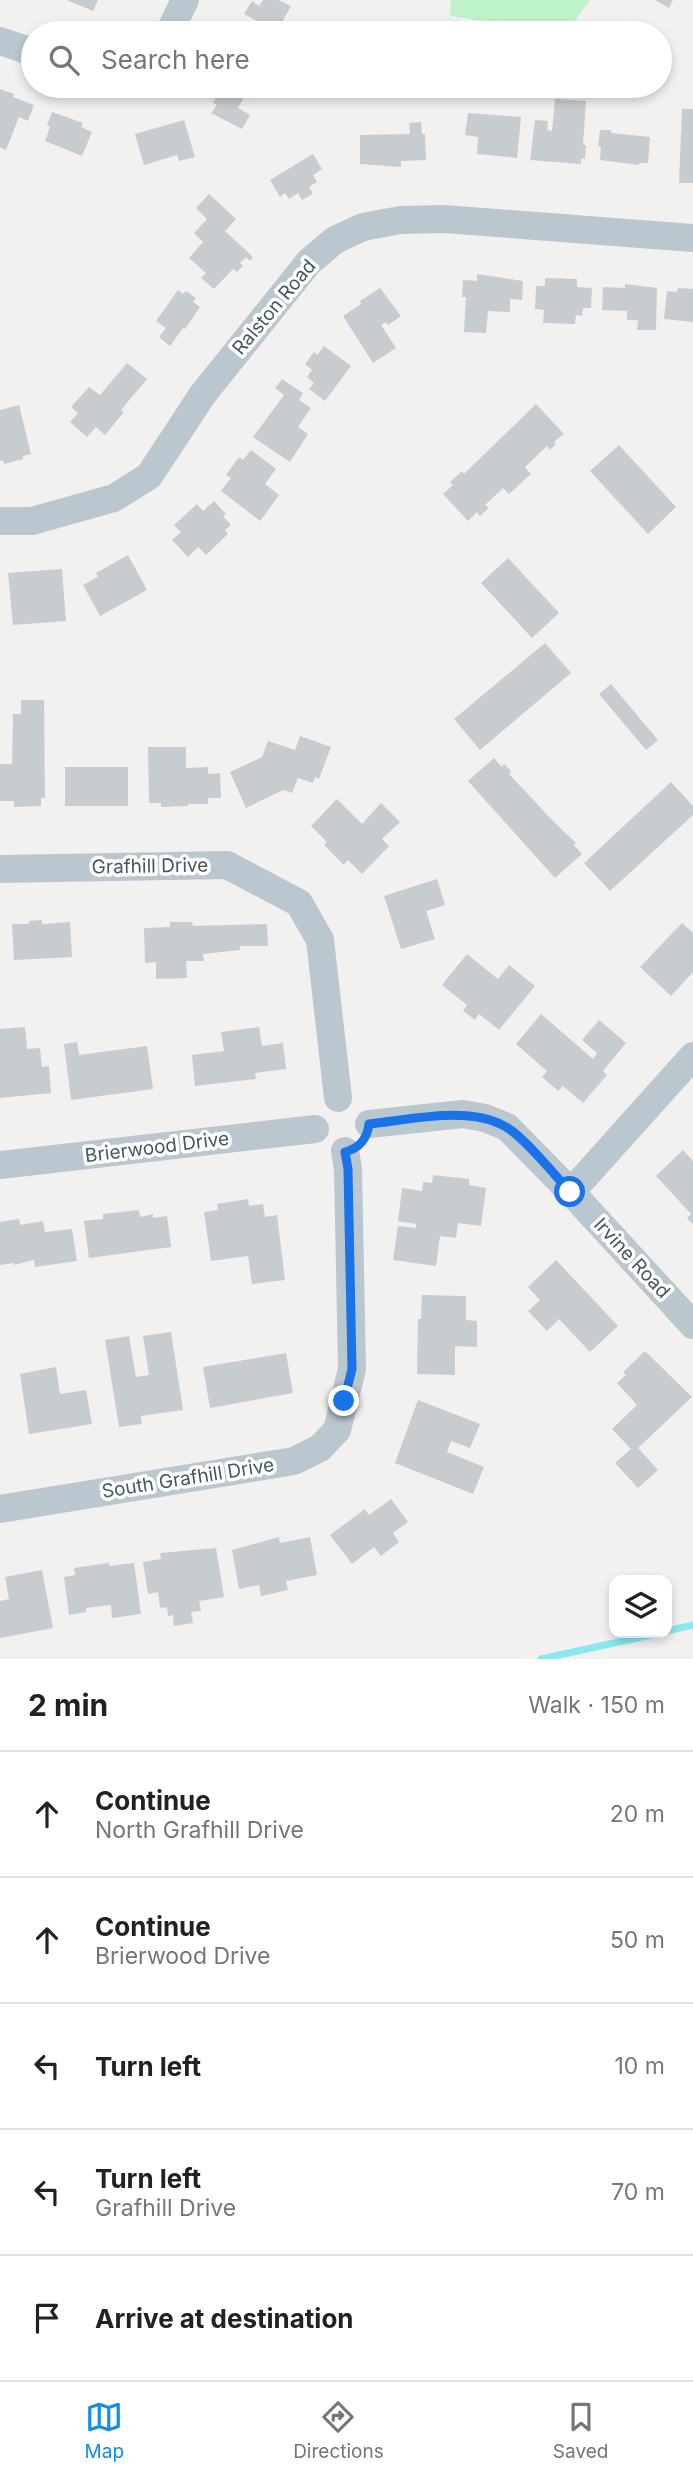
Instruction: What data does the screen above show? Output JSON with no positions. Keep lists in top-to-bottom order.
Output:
{
  "streets": {
    "street": [
      "Ralston Road",
      "Grafhill Drive",
      "Brierwood Drive",
      "Irvine Road",
      "South Grafhill Drive"
    ]
  },
  "crossings": [
    ["Grafhill Drive", "Brierwood Drive"],
    ["Grafhill Drive", "Irvine Road"],
    ["Grafhill Drive", "South Grafhill Drive"],
    ["Brierwood Drive", "Irvine Road"],
    ["Brierwood Drive", "South Grafhill Drive"],
    ["Irvine Road", "South Grafhill Drive"]
  ],
  "page": {
    "search": "Search here",
    "heading": ["2 min", "Walk · 150 m"],
    "list": [
      ["Continue", "North Grafhill Drive", "20 m"],
      ["Continue", "Brierwood Drive", "50 m"],
      ["Turn left", "10 m"],
      ["Turn left", "Grafhill Drive", "70 m"],
      "Arrive at destination"
    ],
    "nav": ["Map", "Directions", "Saved"]
  }
}
